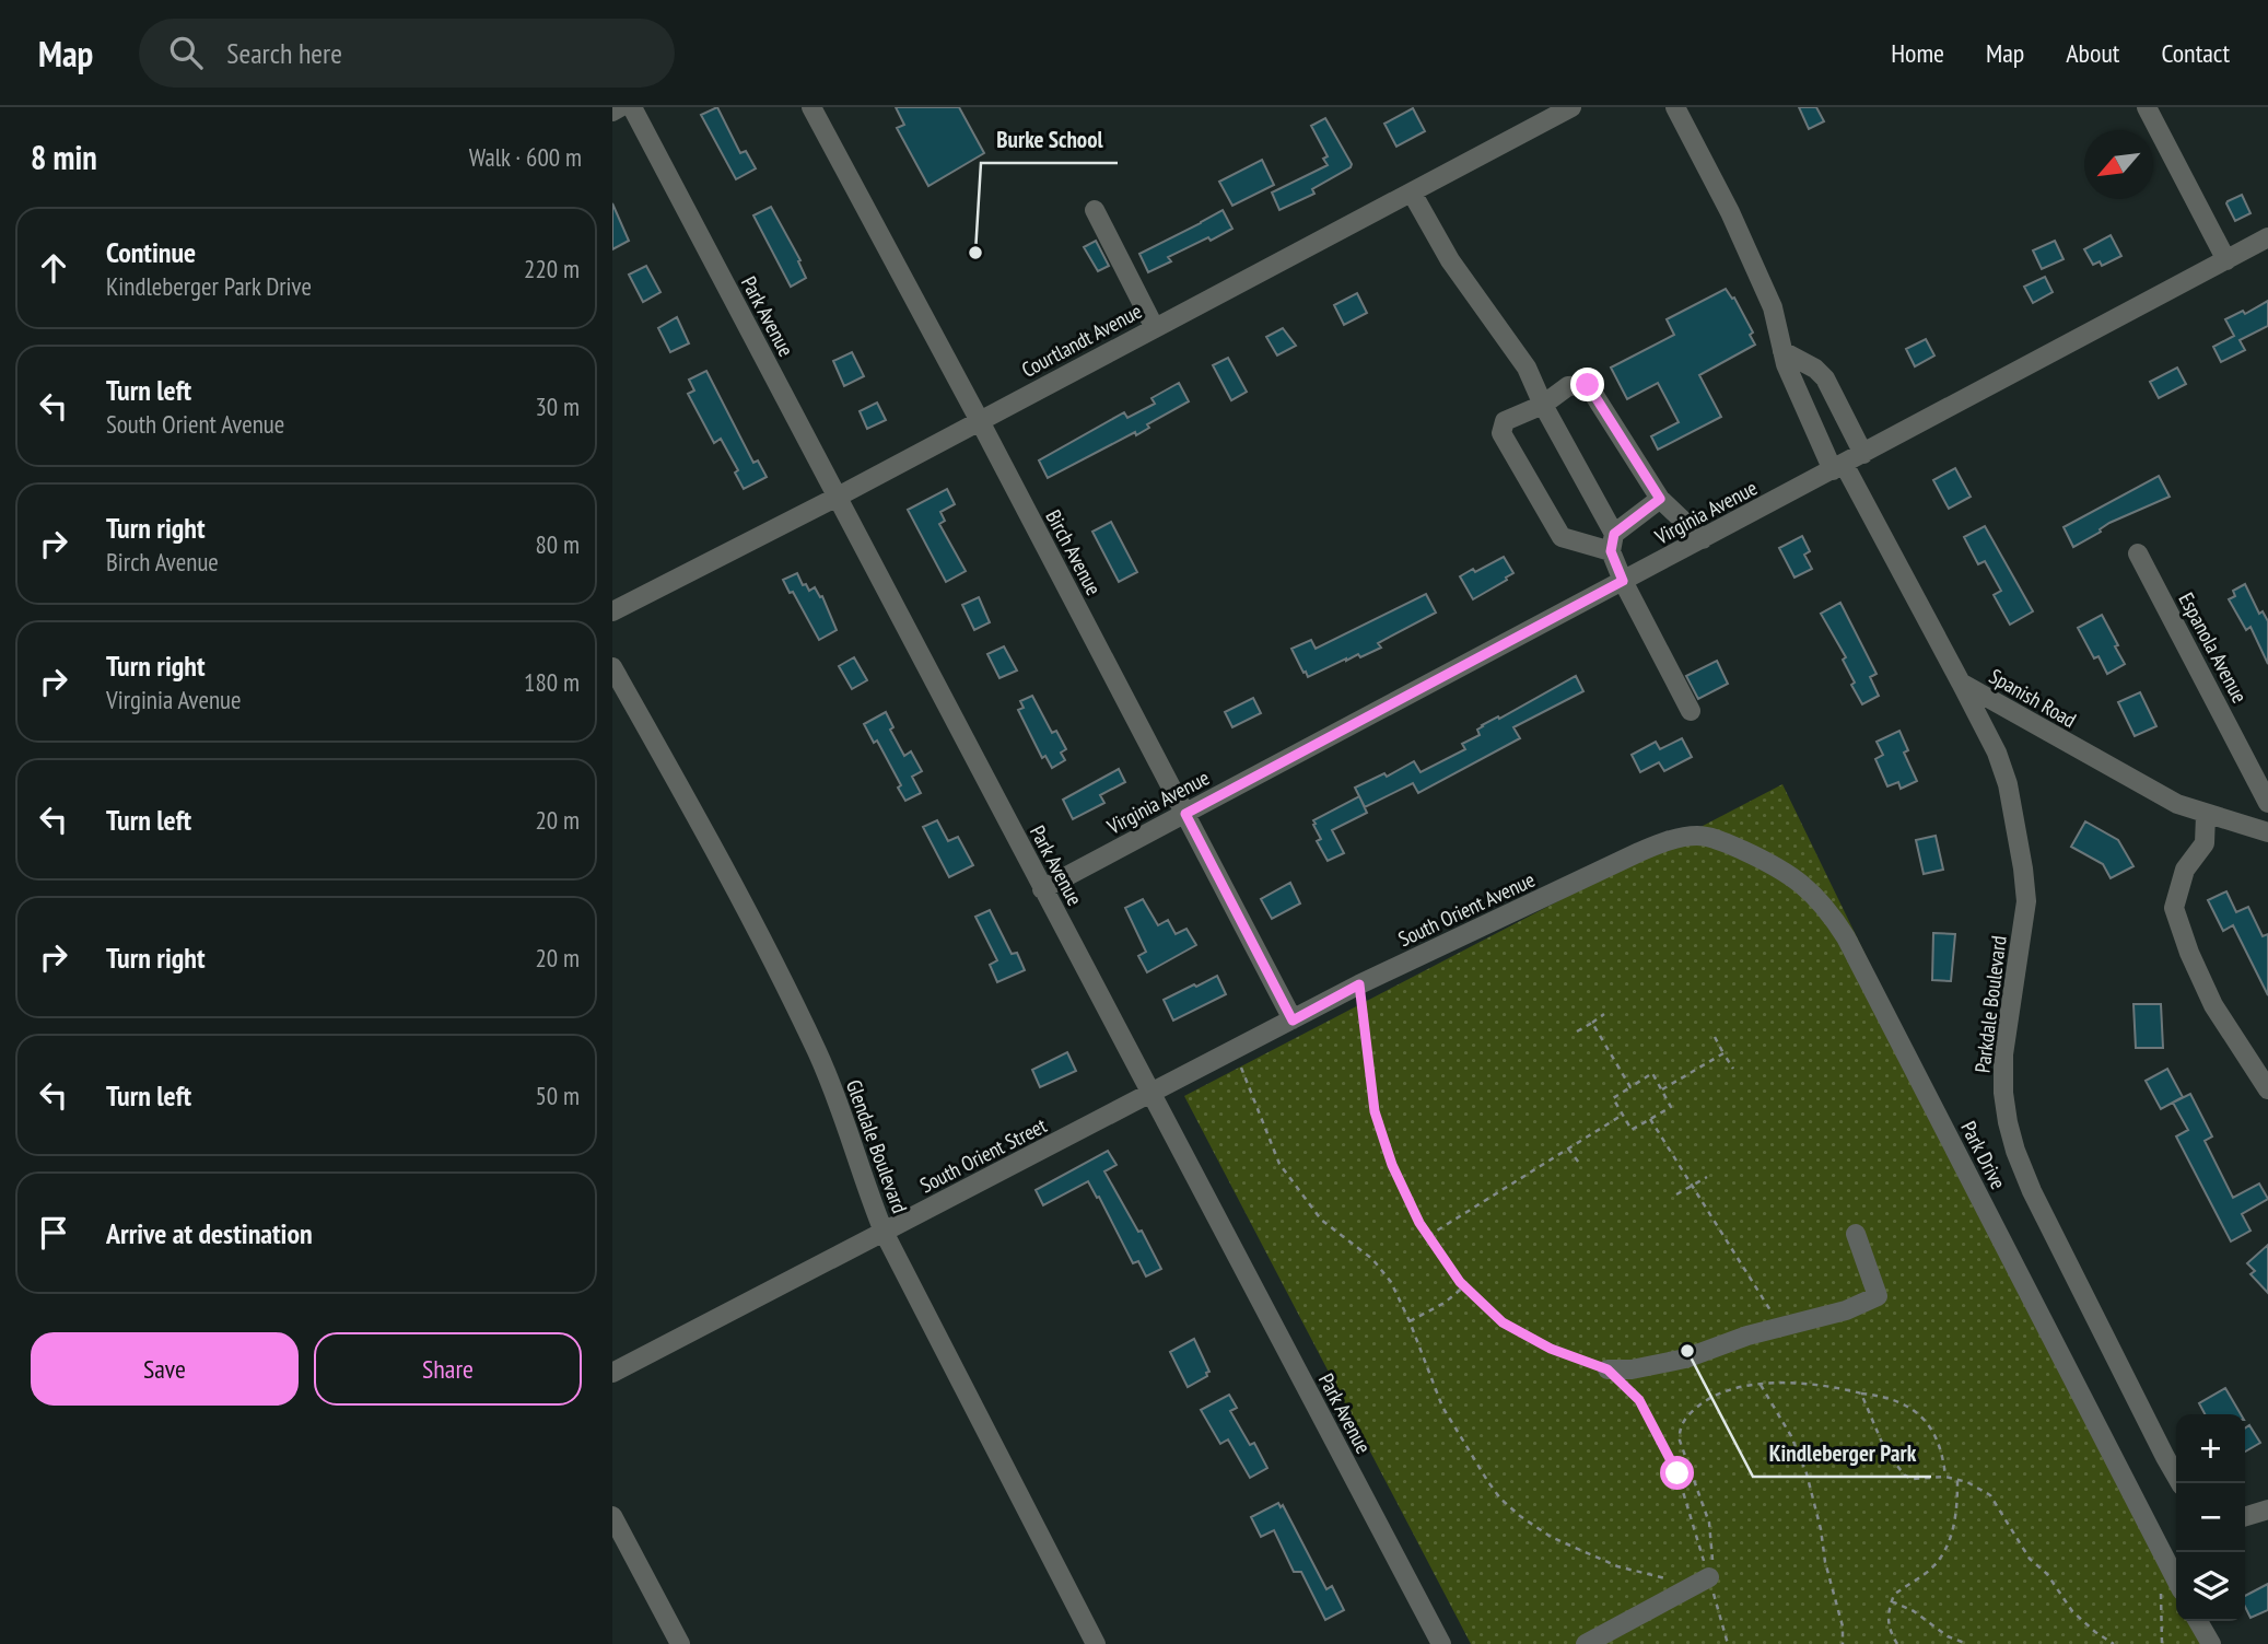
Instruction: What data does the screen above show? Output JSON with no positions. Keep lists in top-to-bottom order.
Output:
{
  "streets": {
    "street": [
      "Park Avenue",
      "Courtlandt Avenue",
      "Virginia Avenue",
      "Birch Avenue",
      "Espanola Avenue",
      "Spanish Road",
      "South Orient Avenue",
      "Parkdale Boulevard",
      "Glendale Boulevard",
      "South Orient Street",
      "Park Drive"
    ]
  },
  "crossings": [
    ["Park Avenue", "Courtlandt Avenue"],
    ["Park Avenue", "Virginia Avenue"],
    ["Park Avenue", "South Orient Street"],
    ["Courtlandt Avenue", "Birch Avenue"],
    ["Virginia Avenue", "Birch Avenue"],
    ["Virginia Avenue", "Spanish Road"],
    ["Birch Avenue", "South Orient Avenue"],
    ["Birch Avenue", "South Orient Street"],
    ["Spanish Road", "Parkdale Boulevard"],
    ["South Orient Avenue", "South Orient Street"],
    ["South Orient Avenue", "Park Drive"],
    ["Glendale Boulevard", "South Orient Street"]
  ],
  "places": ["Burke School", "Kindleberger Park"],
  "north": "bottom left",
  "page": {
    "header": "Map",
    "search": "Search here",
    "nav": [
      "Home",
      "Map",
      "About",
      "Contact"
    ],
    "heading": ["8 min", "Walk · 600 m"],
    "list": [
      ["Continue", "Kindleberger Park Drive", "220 m"],
      ["Turn left", "South Orient Avenue", "30 m"],
      ["Turn right", "Birch Avenue", "80 m"],
      ["Turn right", "Virginia Avenue", "180 m"],
      ["Turn left", "20 m"],
      ["Turn right", "20 m"],
      ["Turn left", "50 m"],
      "Arrive at destination"
    ],
    "buttons": ["Save", "Share"],
    "map_buttons": ["+", "−"]
  }
}
